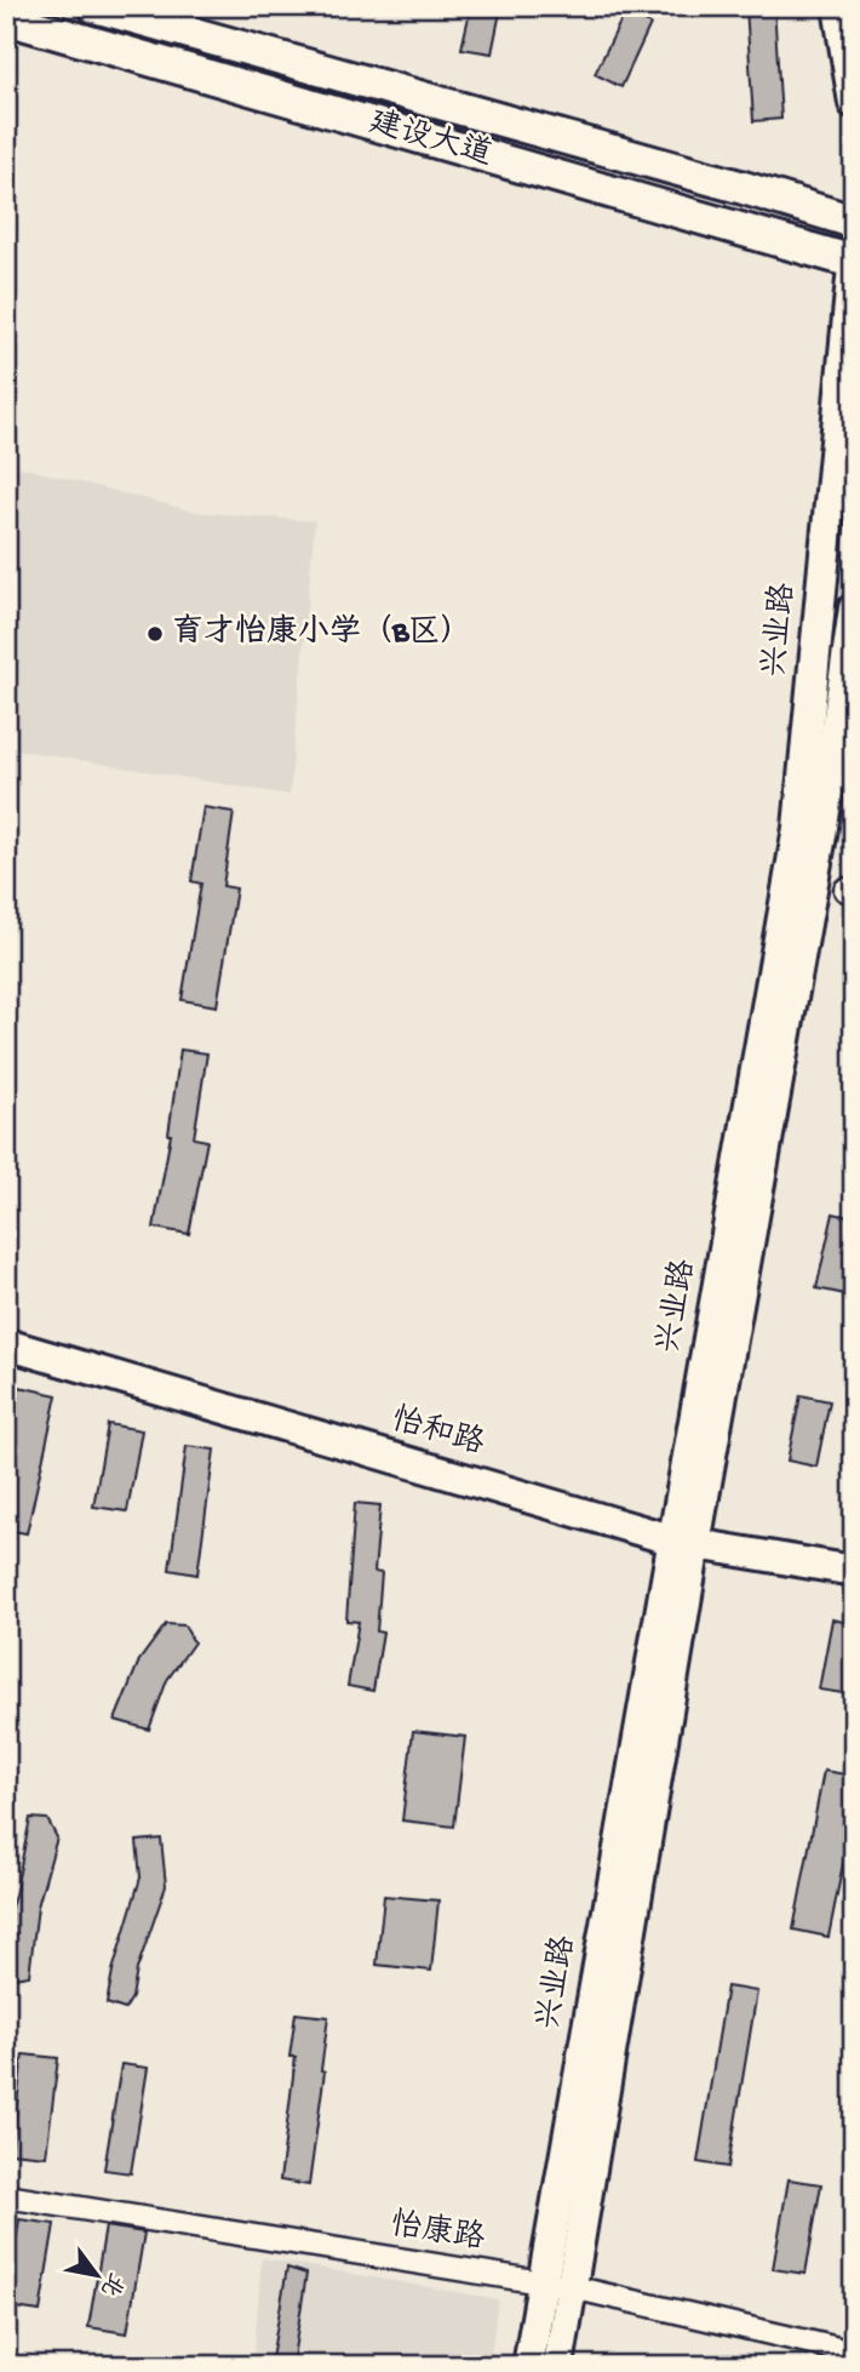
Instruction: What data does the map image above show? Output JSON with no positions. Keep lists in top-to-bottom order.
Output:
{
  "streets": {
    "main road": ["建设大道", "兴业路", "怡和路"],
    "street": ["怡康路"]
  },
  "crossings": [
    ["建设大道", "兴业路"],
    ["兴业路", "怡和路"],
    ["兴业路", "怡康路"]
  ],
  "places": ["育才怡康小学（B区）"],
  "north": "bottom right"
}
